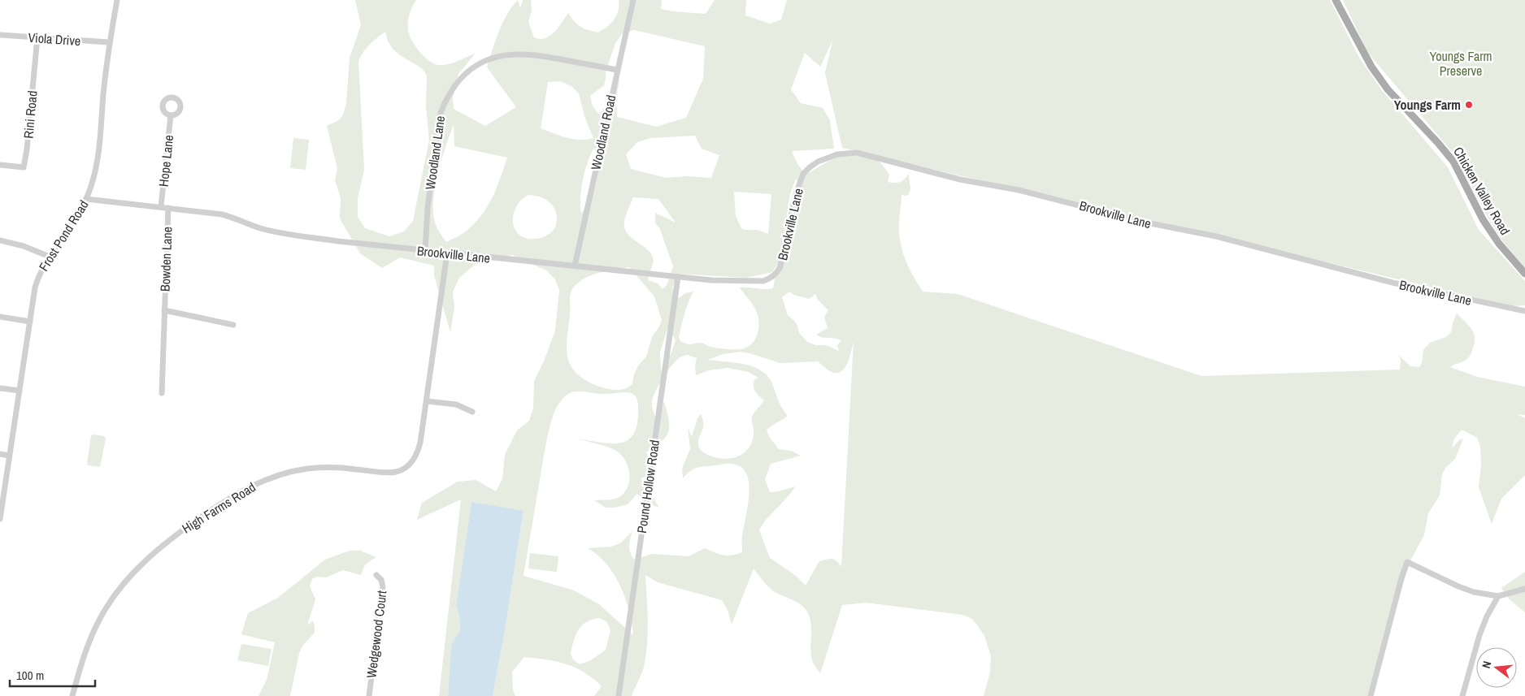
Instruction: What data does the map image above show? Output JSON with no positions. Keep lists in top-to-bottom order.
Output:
{
  "streets": {
    "main road": ["Chicken Valley Road"],
    "street": [
      "Viola Drive",
      "Rini Road",
      "Woodland Road",
      "Woodland Lane",
      "Hope Lane",
      "Brookville Lane",
      "Frost Pond Road",
      "Bowden Lane",
      "Pound Hollow Road",
      "High Farms Road",
      "Wedgewood Court"
    ]
  },
  "crossings": [
    ["Viola Drive", "Rini Road"],
    ["Viola Drive", "Frost Pond Road"],
    ["Woodland Road", "Woodland Lane"],
    ["Woodland Road", "Brookville Lane"],
    ["Woodland Lane", "Brookville Lane"],
    ["Hope Lane", "Brookville Lane"],
    ["Brookville Lane", "Frost Pond Road"],
    ["Brookville Lane", "Bowden Lane"],
    ["Brookville Lane", "Pound Hollow Road"],
    ["Brookville Lane", "High Farms Road"]
  ],
  "parks": ["Youngs Farm Preserve"],
  "places": ["Youngs Farm"],
  "scale_bar": "100 m",
  "north": "left"
}
